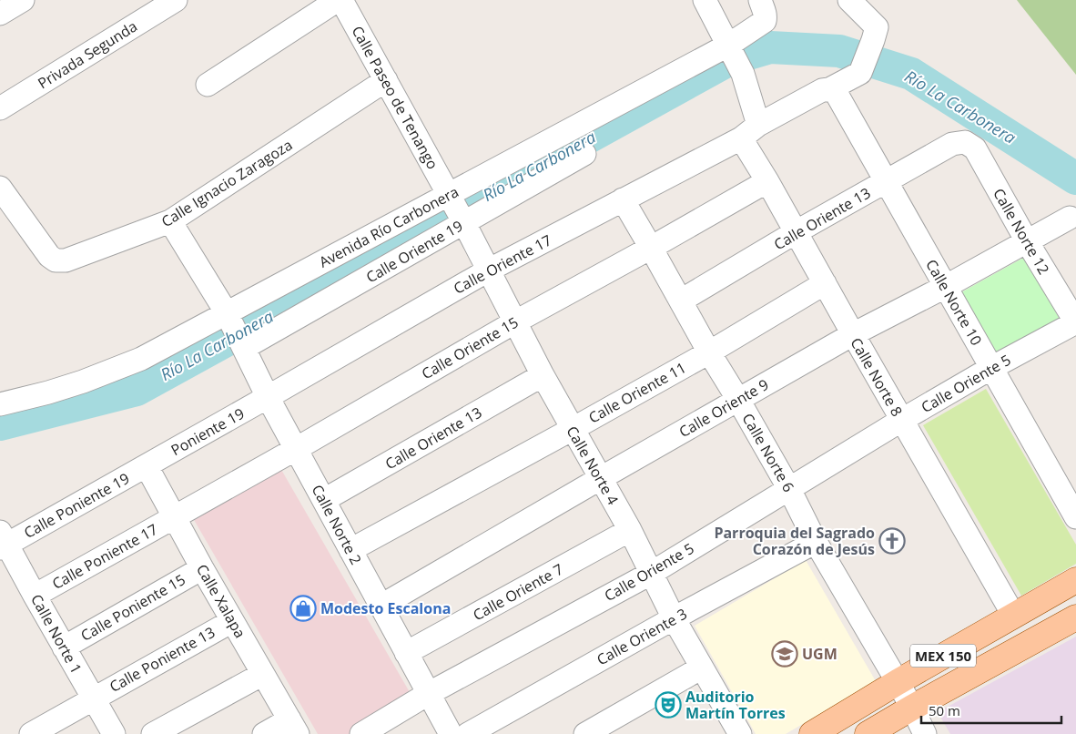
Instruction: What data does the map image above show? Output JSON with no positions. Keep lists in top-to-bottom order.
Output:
{
  "streets": {
    "main road": ["MEX 150"],
    "street": [
      "Privada Segunda",
      "Calle Paseo de Tenango",
      "Calle Ignacio Zaragoza",
      "Calle Oriente 13",
      "Avenida Río Carbonera",
      "Calle Norte 12",
      "Calle Oriente 19",
      "Calle Oriente 17",
      "Calle Norte 10",
      "Calle Oriente 15",
      "Calle Norte 8",
      "Calle Oriente 5",
      "Calle Oriente 11",
      "Calle Oriente 9",
      "Poniente 19",
      "Calle Norte 6",
      "Calle Norte 4",
      "Calle Poniente 19",
      "Calle Norte 2",
      "Calle Poniente 17",
      "Calle Oriente 7",
      "Calle Xalapa",
      "Calle Poniente 15",
      "Calle Norte 1",
      "Calle Oriente 3",
      "Calle Poniente 13"
    ]
  },
  "crossings": [
    ["Calle Paseo de Tenango", "Calle Ignacio Zaragoza"],
    ["Calle Paseo de Tenango", "Avenida Río Carbonera"],
    ["Calle Paseo de Tenango", "Calle Norte 4"],
    ["Calle Ignacio Zaragoza", "Calle Norte 2"],
    ["Calle Oriente 13", "Calle Norte 12"],
    ["Calle Oriente 13", "Calle Norte 10"],
    ["Calle Oriente 13", "Calle Norte 8"],
    ["Calle Oriente 13", "Calle Norte 6"],
    ["Calle Oriente 13", "Calle Norte 4"],
    ["Calle Oriente 13", "Calle Norte 2"],
    ["Avenida Río Carbonera", "Calle Norte 4"],
    ["Avenida Río Carbonera", "Calle Norte 2"],
    ["Calle Norte 12", "Calle Oriente 5"],
    ["Calle Norte 12", "Calle Oriente 9"],
    ["Calle Oriente 19", "Calle Norte 4"],
    ["Calle Oriente 19", "Calle Norte 2"],
    ["Calle Oriente 17", "Calle Norte 8"],
    ["Calle Oriente 17", "Poniente 19"],
    ["Calle Oriente 17", "Calle Norte 6"],
    ["Calle Oriente 17", "Calle Norte 4"],
    ["Calle Oriente 17", "Calle Norte 2"],
    ["Calle Norte 10", "Calle Oriente 5"],
    ["Calle Norte 10", "Calle Oriente 9"],
    ["Calle Oriente 15", "Calle Norte 8"],
    ["Calle Oriente 15", "Calle Norte 6"],
    ["Calle Oriente 15", "Calle Norte 4"],
    ["Calle Oriente 15", "Calle Norte 2"],
    ["Calle Oriente 15", "Calle Poniente 17"],
    ["Calle Oriente 15", "Calle Xalapa"],
    ["Calle Norte 8", "Calle Oriente 5"],
    ["Calle Norte 8", "Calle Oriente 11"],
    ["Calle Norte 8", "Calle Oriente 9"],
    ["Calle Norte 8", "MEX 150"],
    ["Calle Oriente 5", "Calle Norte 6"],
    ["Calle Oriente 5", "Calle Norte 4"],
    ["Calle Oriente 5", "Calle Norte 2"],
    ["Calle Oriente 11", "Calle Norte 6"],
    ["Calle Oriente 11", "Calle Norte 4"],
    ["Calle Oriente 11", "Calle Norte 2"],
    ["Calle Oriente 9", "Calle Norte 6"],
    ["Calle Oriente 9", "Calle Norte 4"],
    ["Calle Oriente 9", "Calle Norte 2"],
    ["Poniente 19", "Calle Poniente 19"],
    ["Poniente 19", "Calle Norte 2"],
    ["Poniente 19", "Calle Xalapa"],
    ["Calle Norte 6", "Calle Oriente 3"],
    ["Calle Norte 6", "MEX 150"],
    ["Calle Norte 4", "Calle Oriente 7"],
    ["Calle Norte 4", "Calle Oriente 3"],
    ["Calle Poniente 19", "Calle Xalapa"],
    ["Calle Poniente 19", "Calle Norte 1"],
    ["Calle Norte 2", "Calle Oriente 7"],
    ["Calle Poniente 17", "Calle Xalapa"],
    ["Calle Poniente 17", "Calle Norte 1"],
    ["Calle Xalapa", "Calle Poniente 15"],
    ["Calle Xalapa", "Calle Poniente 13"],
    ["Calle Poniente 15", "Calle Norte 1"],
    ["Calle Norte 1", "Calle Poniente 13"]
  ],
  "water": ["Río La Carbonera"],
  "places": {
    "church": ["Parroquia del Sagrado Corazón de Jesús"],
    "shop": ["Modesto Escalona"],
    "school or university": ["UGM"],
    "theatre": ["Auditorio Martín Torres"]
  },
  "scale_bar": "50 m"
}
